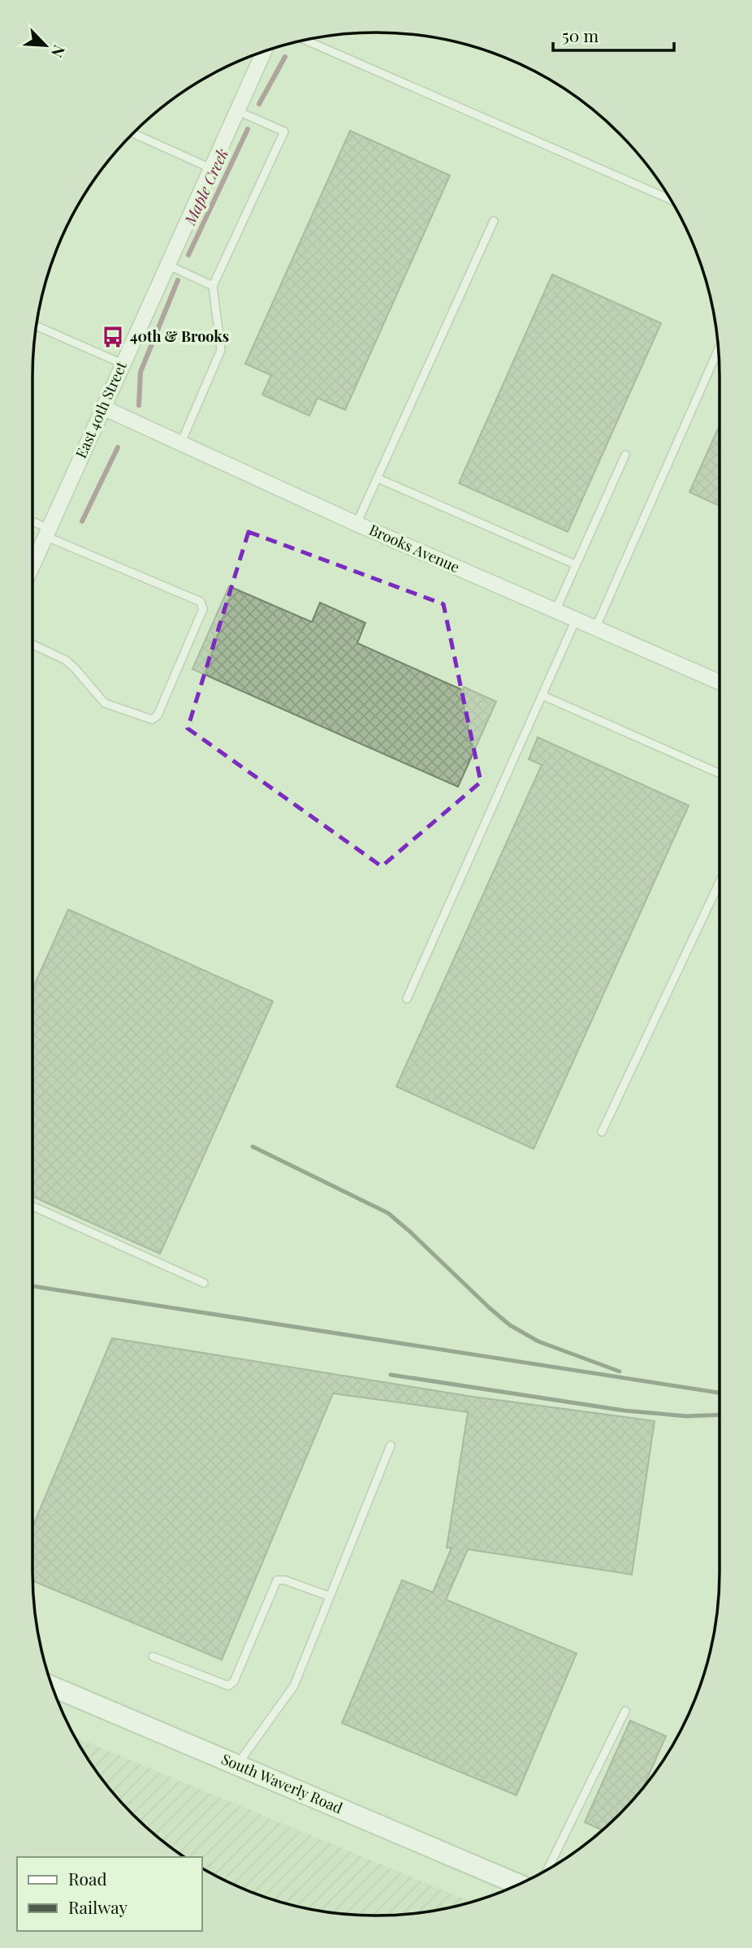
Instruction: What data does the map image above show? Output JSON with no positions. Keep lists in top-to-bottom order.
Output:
{
  "streets": {
    "main road": ["South Waverly Road"],
    "street": ["East 40th Street", "Brooks Avenue"]
  },
  "crossings": [
    ["East 40th Street", "Brooks Avenue"]
  ],
  "water": ["Maple Creek"],
  "places": {
    "bus stop": ["40th & Brooks"]
  },
  "legend": ["Road", "Railway"],
  "scale_bar": "50 m",
  "north": "bottom right"
}
